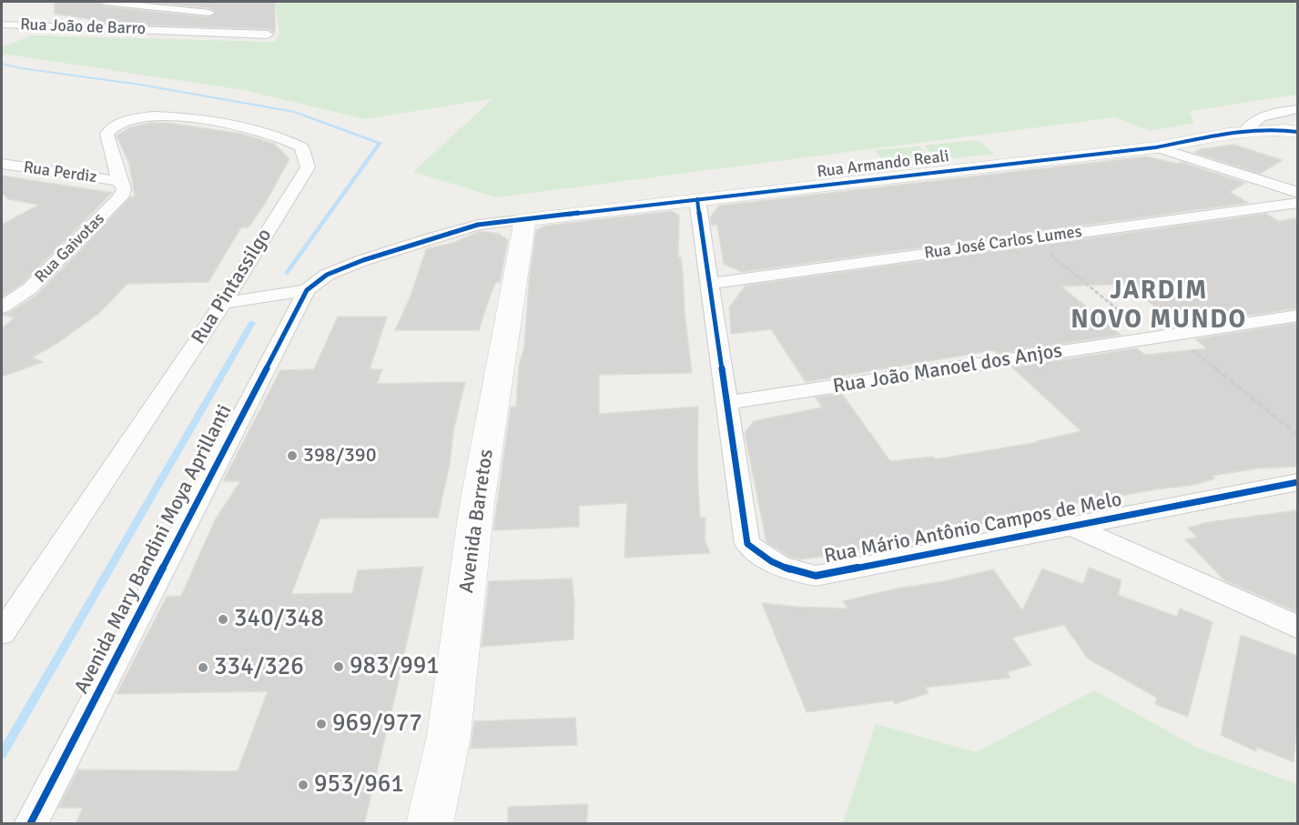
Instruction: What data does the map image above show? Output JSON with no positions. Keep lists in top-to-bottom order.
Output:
{
  "streets": {
    "street": [
      "Rua João de Barro",
      "Rua Armando Reali",
      "Rua Perdiz",
      "Rua José Carlos Lumes",
      "Rua Gaivotas",
      "Rua Pintassilgo",
      "Rua João Manoel dos Anjos",
      "Avenida Barretos",
      "Rua Mário Antônio Campos de Melo",
      "Avenida Mary Bandini Moya Aprillanti"
    ]
  },
  "crossings": [
    ["Rua Armando Reali", "Avenida Barretos"],
    ["Rua Armando Reali", "Rua Mário Antônio Campos de Melo"],
    ["Rua Perdiz", "Rua Gaivotas"],
    ["Rua Perdiz", "Rua Pintassilgo"],
    ["Rua José Carlos Lumes", "Rua Mário Antônio Campos de Melo"],
    ["Rua Gaivotas", "Rua Pintassilgo"],
    ["Rua João Manoel dos Anjos", "Rua Mário Antônio Campos de Melo"]
  ],
  "districts": ["JARDIM NOVO MUNDO"],
  "places": [
    "398/390",
    "340/348",
    "983/991",
    "334/326",
    "969/977",
    "953/961"
  ]
}
